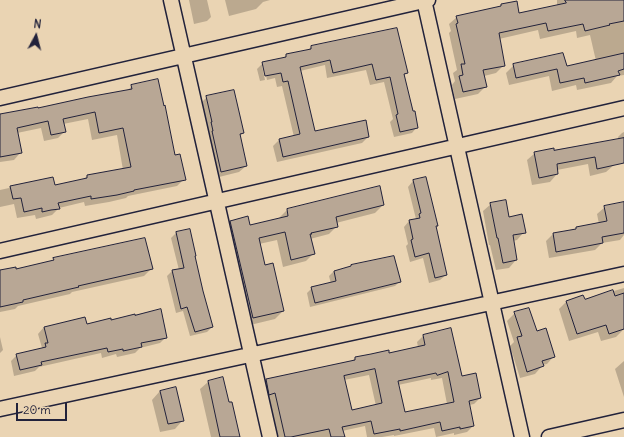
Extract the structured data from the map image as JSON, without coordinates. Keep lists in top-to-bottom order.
{
  "scale_bar": "20 m",
  "north": "top"
}
